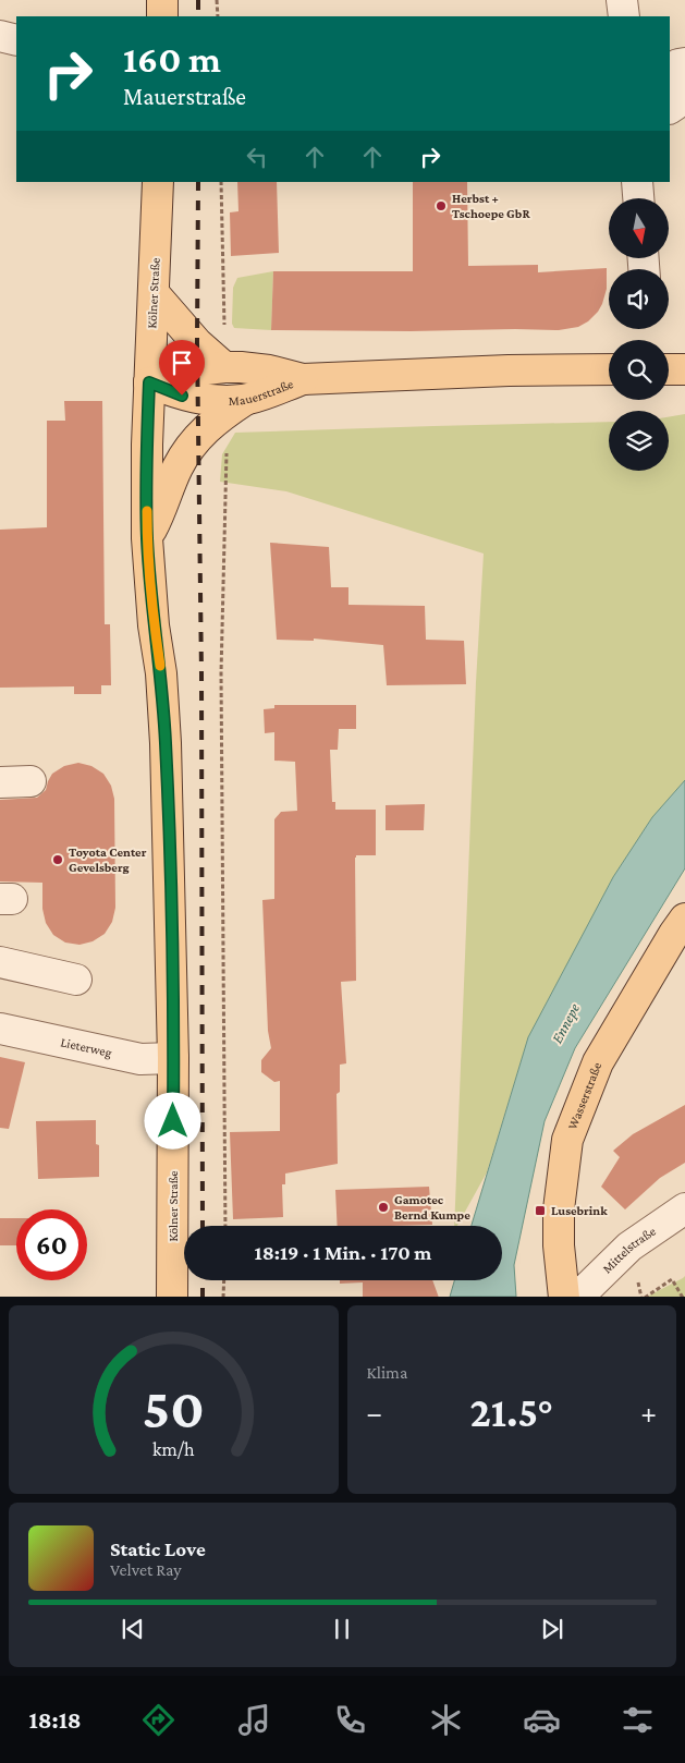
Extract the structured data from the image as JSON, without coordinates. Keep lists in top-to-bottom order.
{
  "streets": {
    "main road": ["Kölner Straße", "Mauerstraße", "Wasserstraße"],
    "street": ["Lieterweg", "Mittelstraße"]
  },
  "crossings": [
    ["Kölner Straße", "Mauerstraße"],
    ["Kölner Straße", "Lieterweg"]
  ],
  "water": ["Ennepe"],
  "places": {
    "other": ["Herbst + Tschoepe GbR", "Toyota Center Gevelsberg", "Gamotec Bernd Kumpe"],
    "transit": ["Lusebrink"]
  },
  "north": "bottom",
  "page": {
    "turn": ["160 m", "Mauerstraße"],
    "limit": "60",
    "trip": "18:19 · 1 Min. · 170 m",
    "tile": "Klima",
    "heat": ["−", "21.5°", "+"],
    "song": ["Static Love", "Velvet Ray"],
    "tabs": "18:18",
    "gauge": ["50", "km/h"]
  }
}
